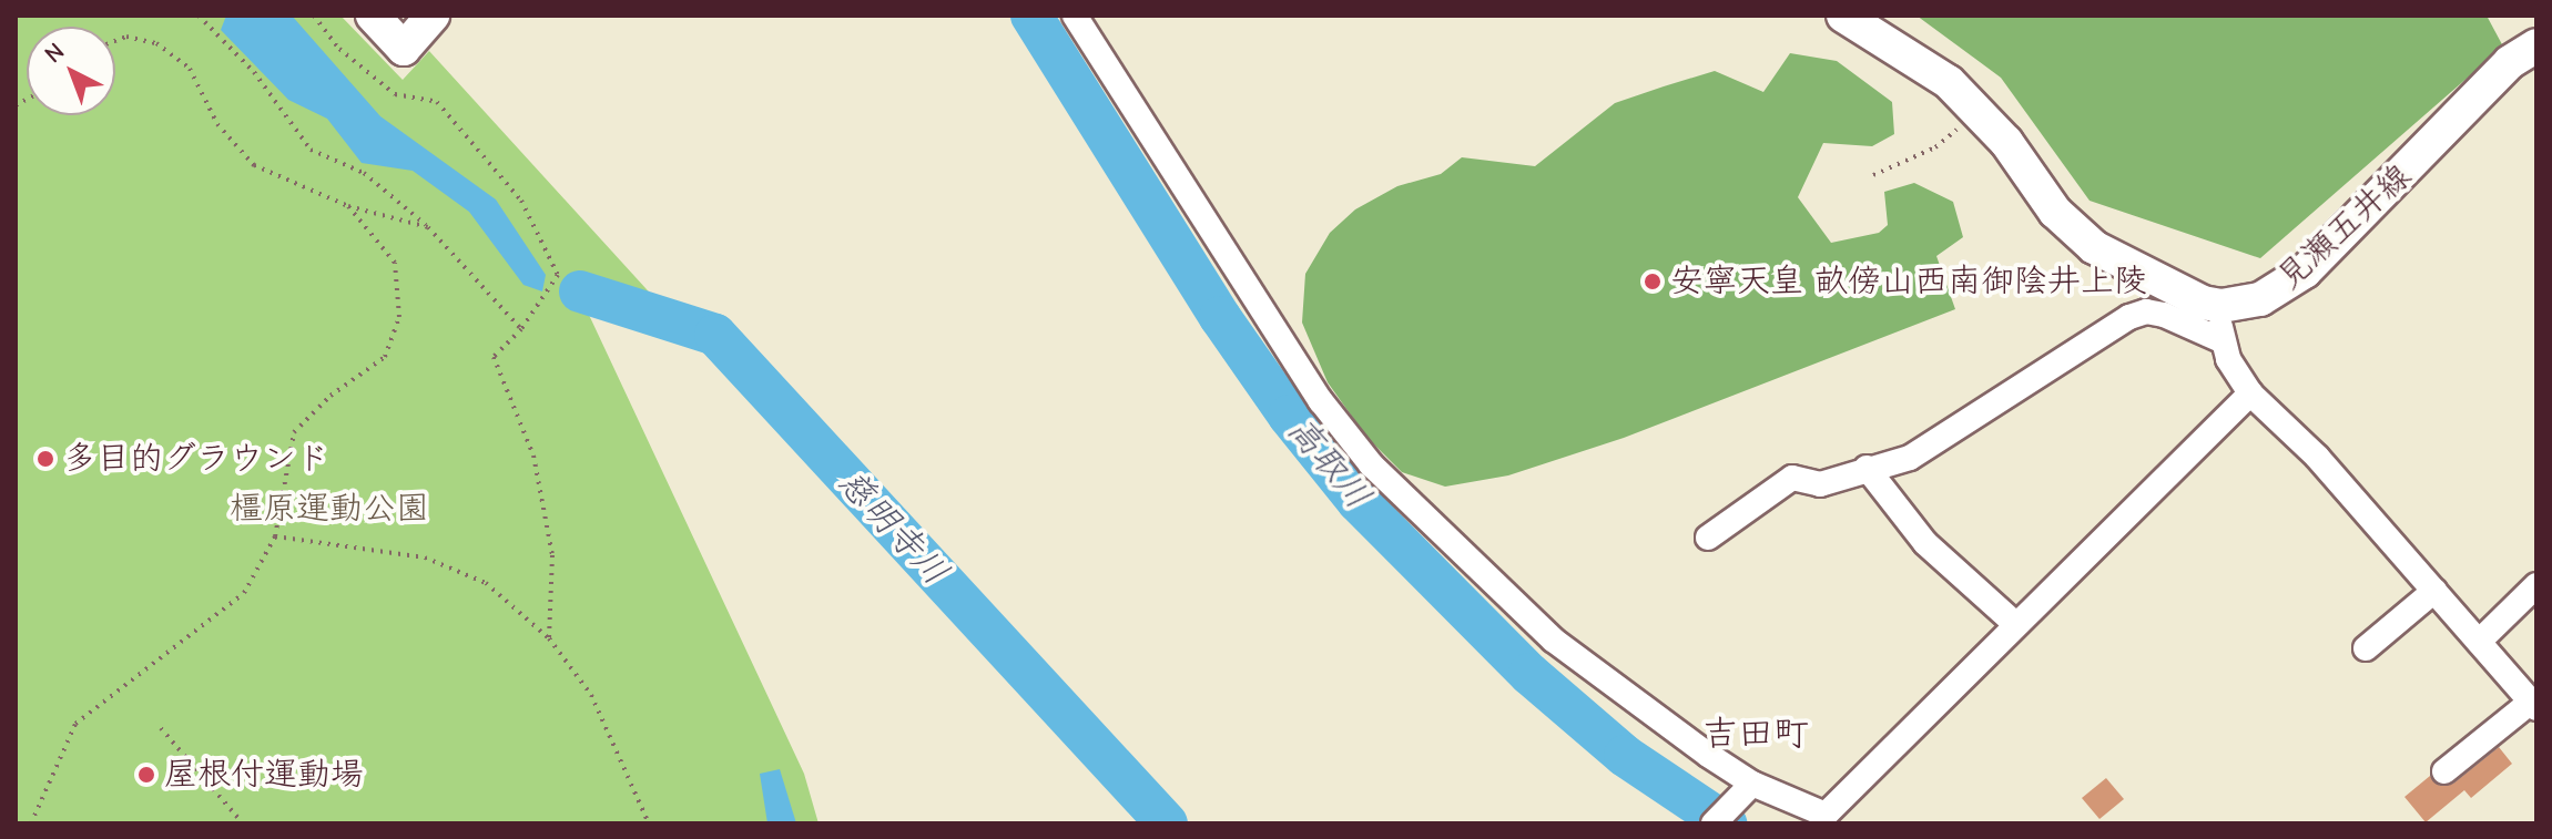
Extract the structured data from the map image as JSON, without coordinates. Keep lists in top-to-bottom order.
{
  "streets": {
    "main road": ["見瀬五井線"]
  },
  "districts": ["吉田町"],
  "water": ["高取川", "慈明寺川"],
  "parks": ["橿原運動公園"],
  "places": ["安寧天皇 畝傍山西南御陰井上陵", "多目的グラウンド", "屋根付運動場"],
  "north": "top left"
}
